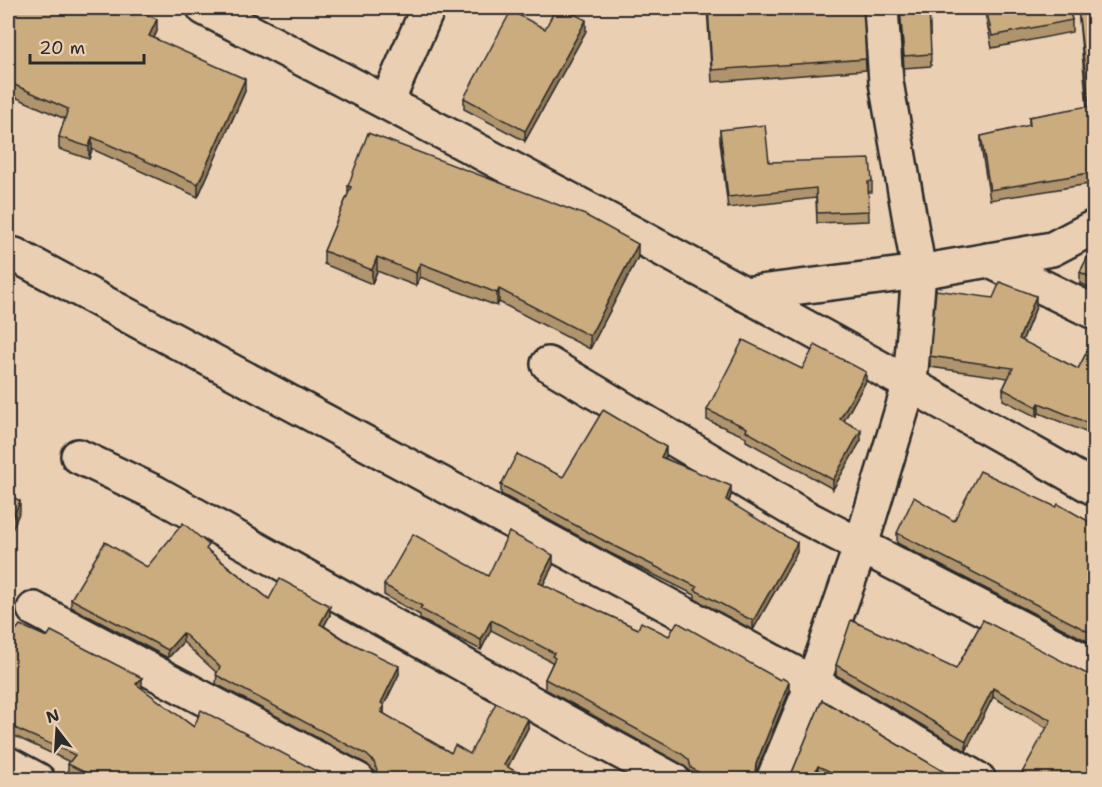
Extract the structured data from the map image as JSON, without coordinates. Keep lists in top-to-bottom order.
{
  "scale_bar": "20 m",
  "north": "top"
}
